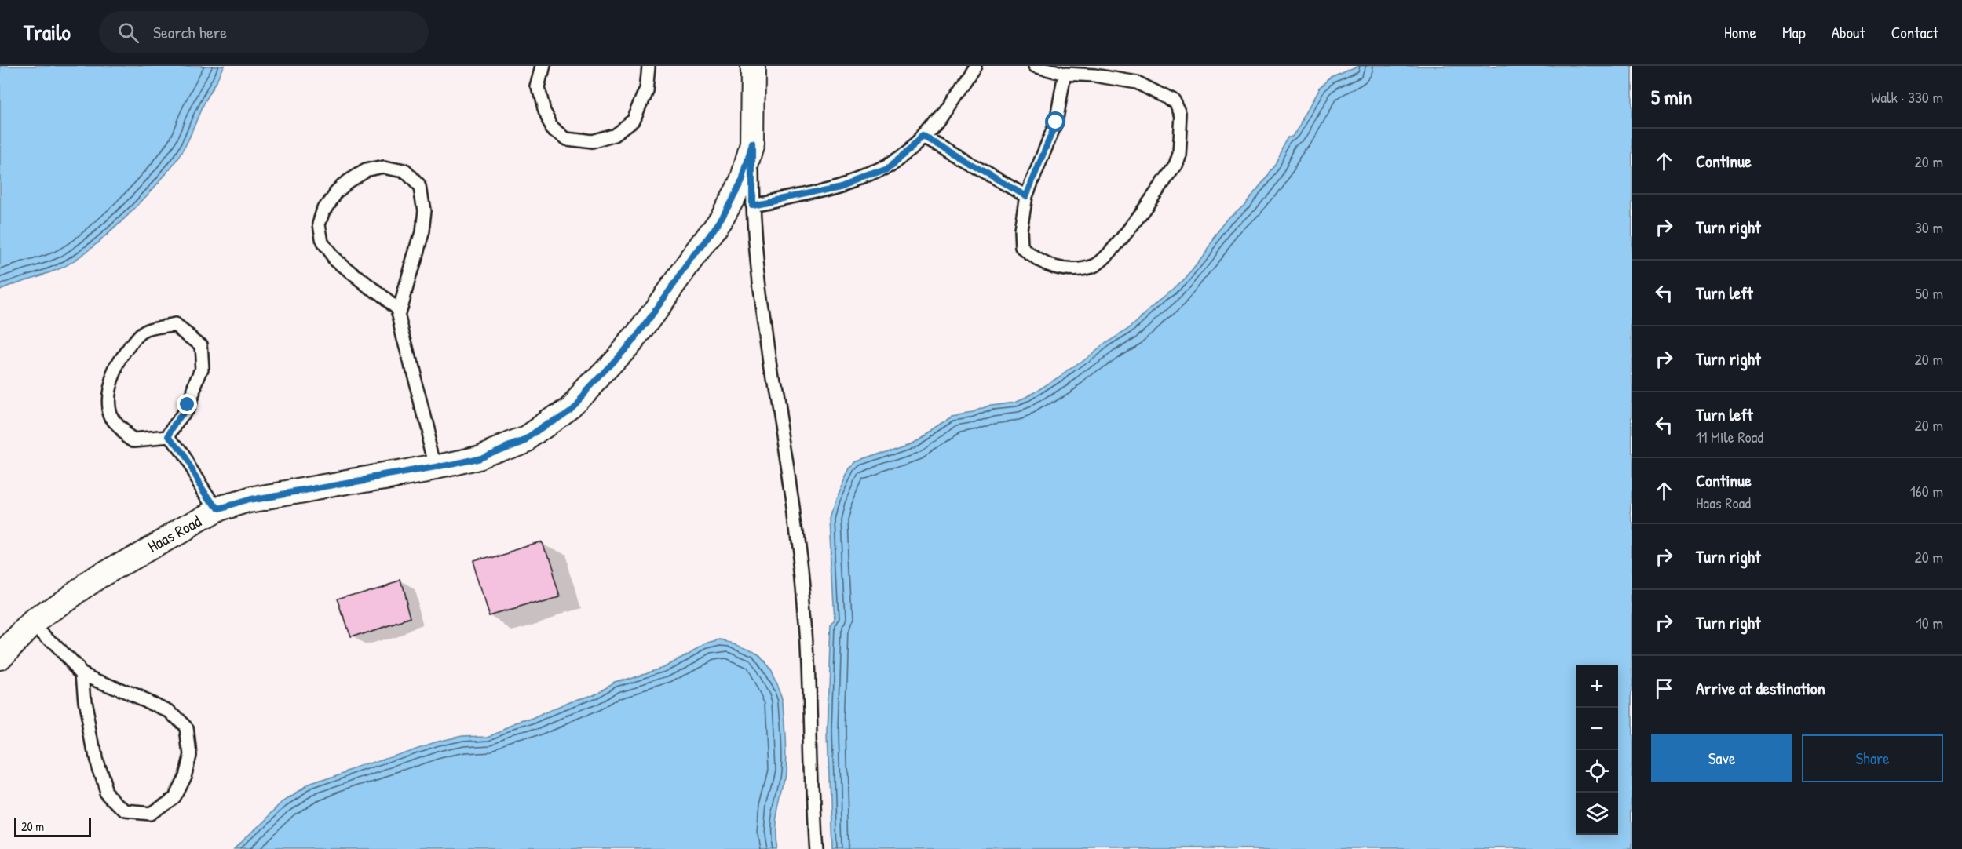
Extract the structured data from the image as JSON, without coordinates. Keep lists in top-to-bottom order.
{
  "streets": {
    "street": ["Haas Road"]
  },
  "scale_bar": "20 m",
  "page": {
    "header": "Trailo",
    "search": "Search here",
    "nav": [
      "Home",
      "Map",
      "About",
      "Contact"
    ],
    "heading": ["5 min", "Walk · 330 m"],
    "list": [
      ["Continue", "20 m"],
      ["Turn right", "30 m"],
      ["Turn left", "50 m"],
      ["Turn right", "20 m"],
      ["Turn left", "11 Mile Road", "20 m"],
      ["Continue", "Haas Road", "160 m"],
      ["Turn right", "20 m"],
      ["Turn right", "10 m"],
      "Arrive at destination"
    ],
    "map_buttons": ["+", "−"],
    "buttons": ["Save", "Share"],
    "scale": "20 m"
  }
}
